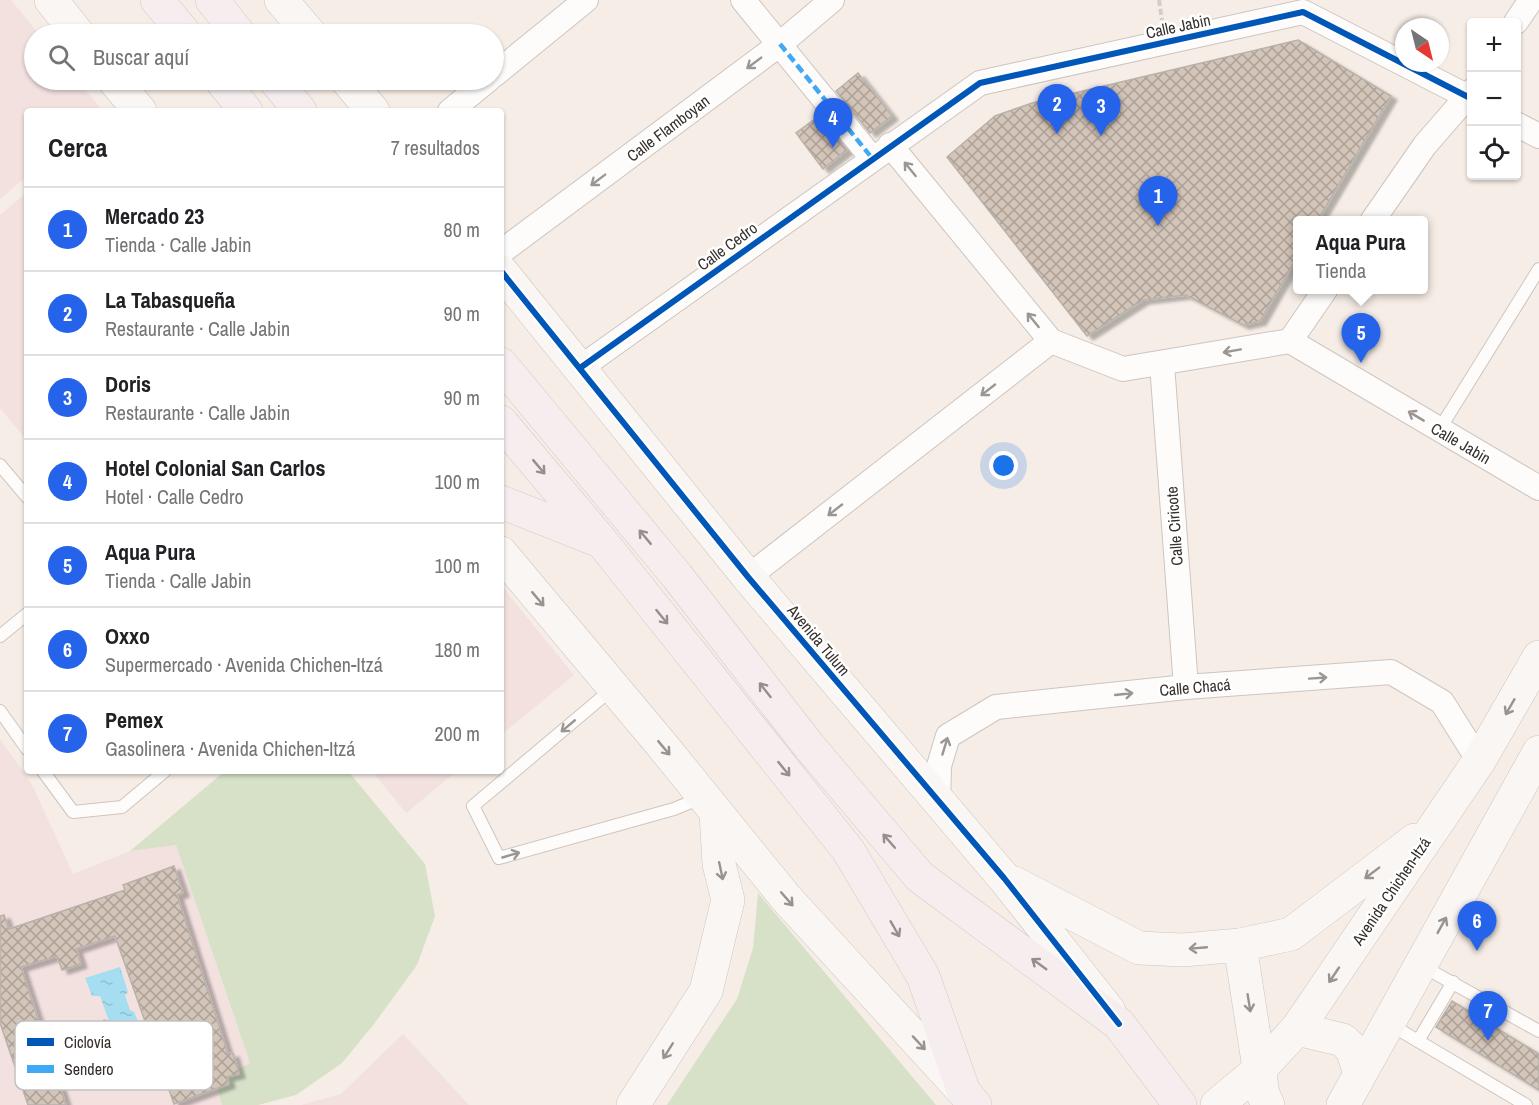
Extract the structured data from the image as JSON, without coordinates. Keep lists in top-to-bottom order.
{
  "streets": {
    "main road": ["Avenida Tulum"],
    "street": [
      "Calle Jabin",
      "Calle Flamboyan",
      "Calle Cedro",
      "Calle Ciricote",
      "Calle Chacá",
      "Avenida Chichen-Itzá"
    ]
  },
  "crossings": [
    ["Calle Jabin", "Calle Cedro"],
    ["Calle Cedro", "Avenida Tulum"],
    ["Calle Ciricote", "Calle Chacá"],
    ["Avenida Tulum", "Calle Chacá"],
    ["Calle Chacá", "Avenida Chichen-Itzá"]
  ],
  "one_way": ["Calle Chacá"],
  "legend": ["Ciclovía", "Sendero"],
  "north": "bottom right",
  "page": {
    "map_buttons": ["+", "−"],
    "search": "Buscar aquí",
    "pins": [
      "2",
      "3",
      "4",
      "1",
      "5",
      "6",
      "7"
    ],
    "heading": ["Cerca", "7 resultados"],
    "list": [
      {
        "mark": "1",
        "name": "Mercado 23",
        "note": "Tienda · Calle Jabin",
        "value": "80 m"
      },
      {
        "mark": "2",
        "name": "La Tabasqueña",
        "note": "Restaurante · Calle Jabin",
        "value": "90 m"
      },
      {
        "mark": "3",
        "name": "Doris",
        "note": "Restaurante · Calle Jabin",
        "value": "90 m"
      },
      {
        "mark": "4",
        "name": "Hotel Colonial San Carlos",
        "note": "Hotel · Calle Cedro",
        "value": "100 m"
      },
      {
        "mark": "5",
        "name": "Aqua Pura",
        "note": "Tienda · Calle Jabin",
        "value": "100 m"
      },
      {
        "mark": "6",
        "name": "Oxxo",
        "note": "Supermercado · Avenida Chichen-Itzá",
        "value": "180 m"
      },
      {
        "mark": "7",
        "name": "Pemex",
        "note": "Gasolinera · Avenida Chichen-Itzá",
        "value": "200 m"
      }
    ],
    "popup": ["Aqua Pura", "Tienda"]
  }
}
